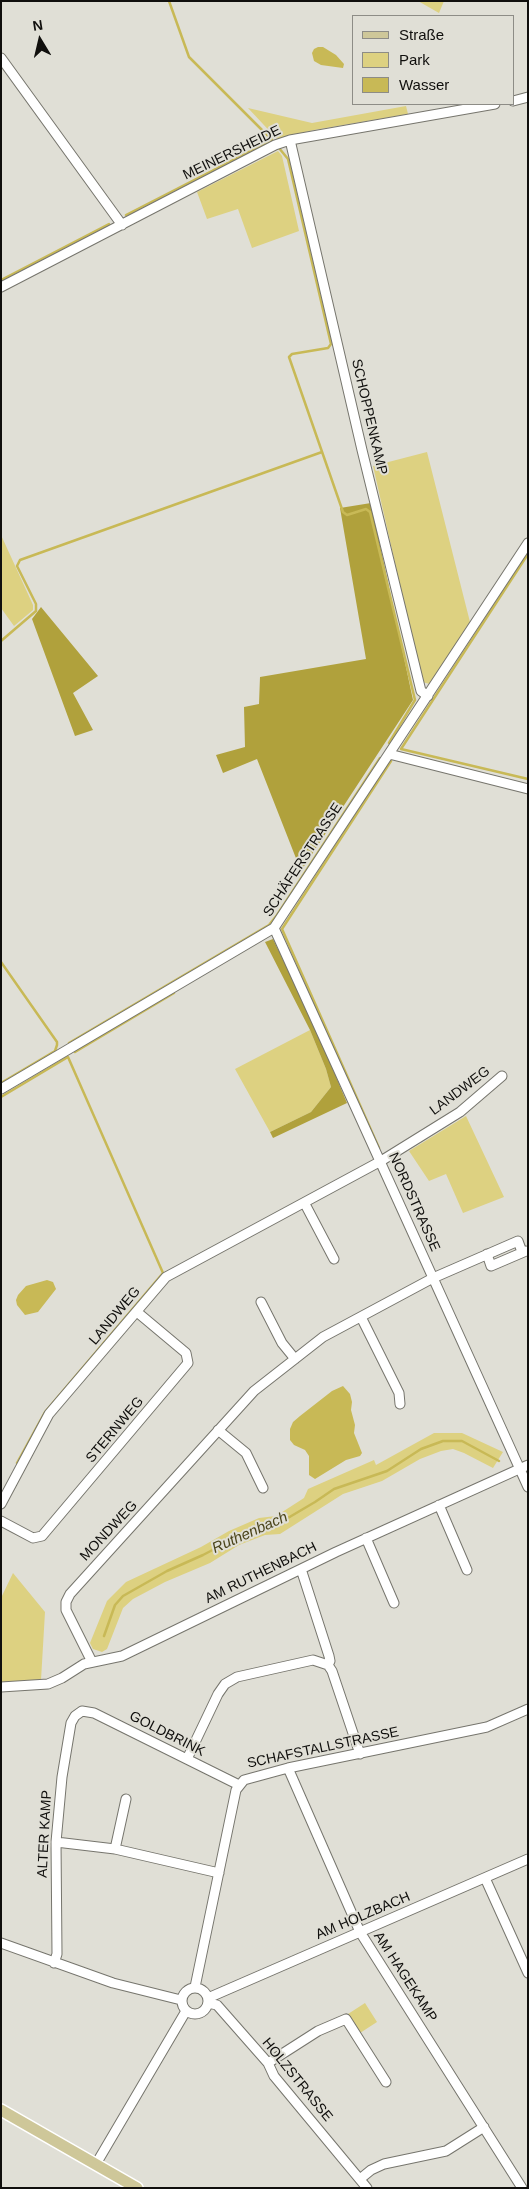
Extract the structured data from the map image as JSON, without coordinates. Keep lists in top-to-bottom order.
{
  "streets": {
    "street": [
      "MEINERSHEIDE",
      "SCHOPPENKAMP",
      "SCHÄFERSTRASSE",
      "LANDWEG",
      "NORDSTRASSE",
      "STERNWEG",
      "MONDWEG",
      "AM RUTHENBACH",
      "GOLDBRINK",
      "SCHAFSTALLSTRASSE",
      "ALTER KAMP",
      "AM HOLZBACH",
      "AM HAGEKAMP",
      "HOLZSTRASSE"
    ]
  },
  "crossings": [
    ["MEINERSHEIDE", "SCHOPPENKAMP"],
    ["SCHOPPENKAMP", "SCHÄFERSTRASSE"],
    ["SCHÄFERSTRASSE", "NORDSTRASSE"],
    ["LANDWEG", "NORDSTRASSE"],
    ["LANDWEG", "STERNWEG"],
    ["NORDSTRASSE", "MONDWEG"],
    ["NORDSTRASSE", "AM RUTHENBACH"],
    ["MONDWEG", "AM RUTHENBACH"],
    ["GOLDBRINK", "SCHAFSTALLSTRASSE"],
    ["GOLDBRINK", "ALTER KAMP"],
    ["SCHAFSTALLSTRASSE", "AM HOLZBACH"],
    ["SCHAFSTALLSTRASSE", "AM HAGEKAMP"],
    ["SCHAFSTALLSTRASSE", "HOLZSTRASSE"],
    ["AM HOLZBACH", "AM HAGEKAMP"],
    ["AM HOLZBACH", "HOLZSTRASSE"]
  ],
  "water": ["Ruthenbach"],
  "legend": ["Straße", "Park", "Wasser"],
  "north": "top"
}
